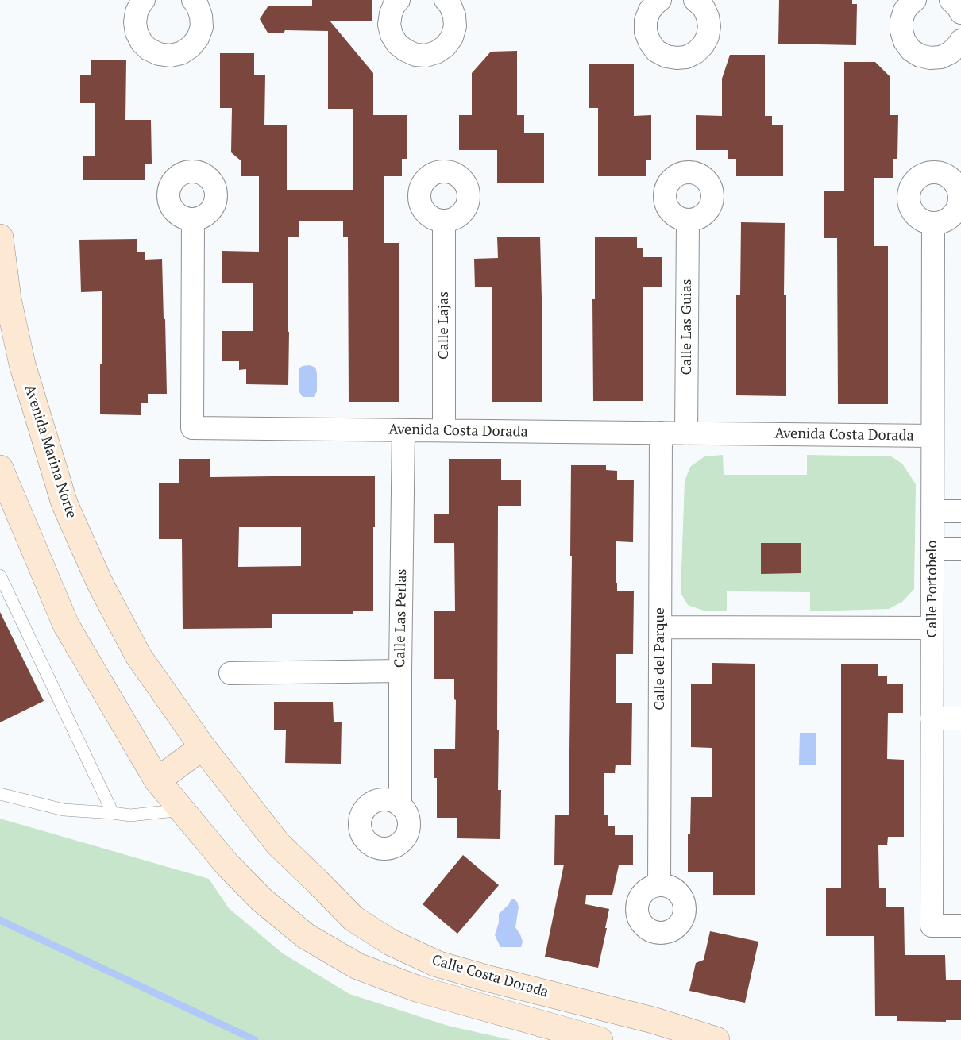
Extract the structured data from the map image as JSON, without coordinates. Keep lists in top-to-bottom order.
{
  "streets": {
    "main road": ["Avenida Marina Norte", "Calle Costa Dorada"],
    "street": [
      "Calle Lajas",
      "Calle Las Guias",
      "Avenida Costa Dorada",
      "Calle Portobelo",
      "Calle Las Perlas",
      "Calle del Parque"
    ]
  },
  "crossings": [
    ["Calle Lajas", "Avenida Costa Dorada"],
    ["Calle Las Guias", "Avenida Costa Dorada"],
    ["Avenida Costa Dorada", "Calle Portobelo"],
    ["Avenida Costa Dorada", "Calle Las Perlas"],
    ["Avenida Costa Dorada", "Calle del Parque"],
    ["Avenida Marina Norte", "Calle Costa Dorada"]
  ]
}
